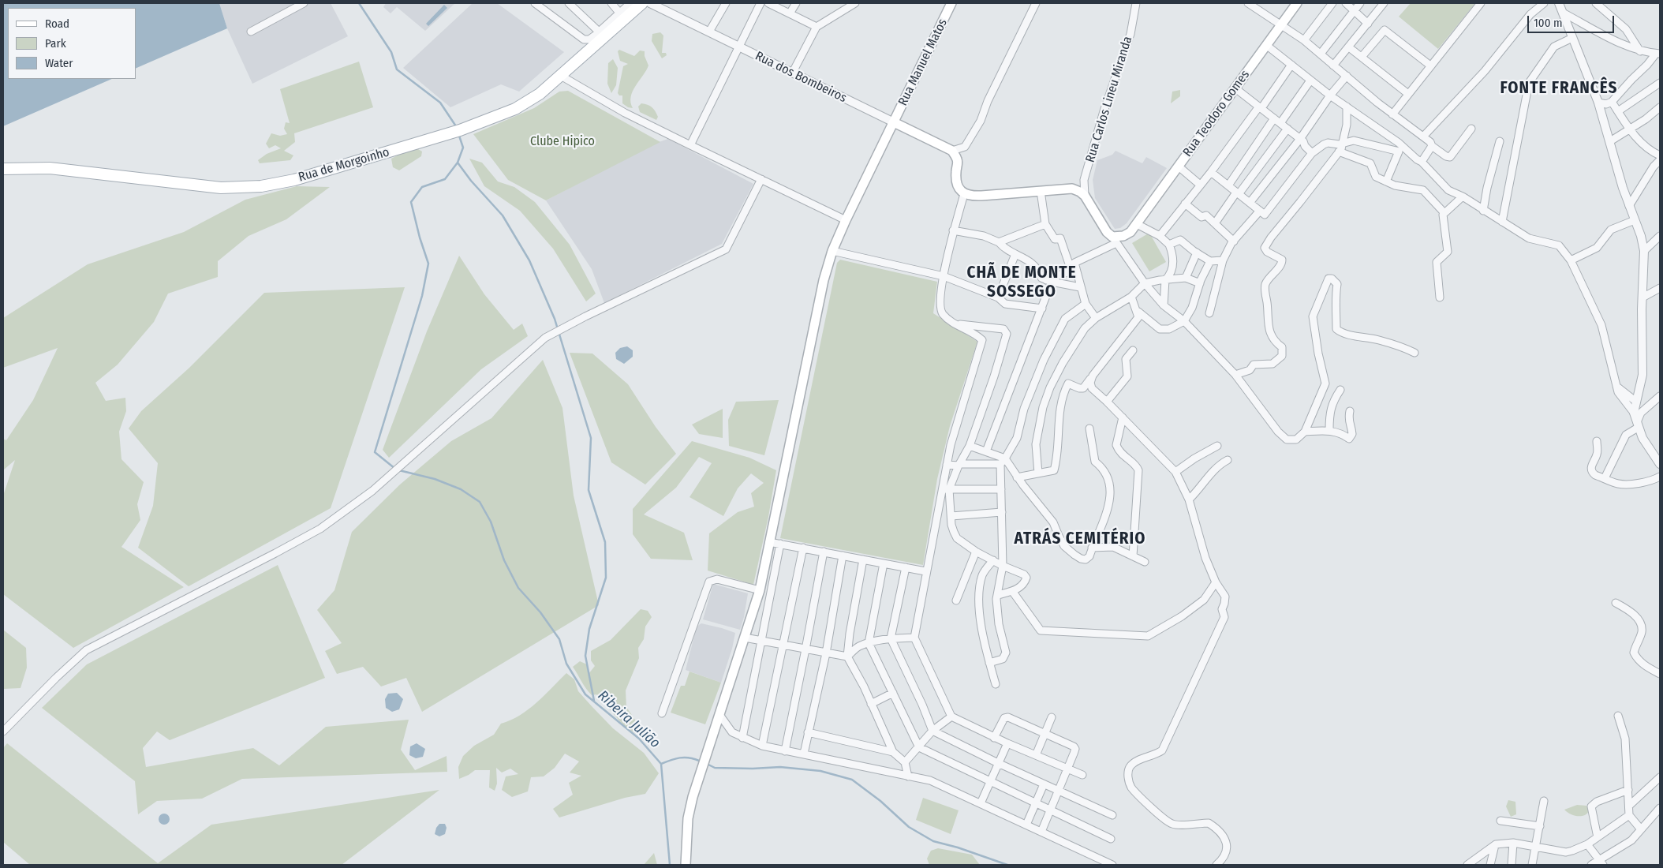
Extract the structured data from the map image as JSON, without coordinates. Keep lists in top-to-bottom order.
{
  "streets": {
    "main road": [
      "Rua Manuel Matos",
      "Rua dos Bombeiros",
      "Rua Teodoro Gomes",
      "Rua de Morgoinho"
    ],
    "street": ["Rua Carlos Lineu Miranda"]
  },
  "crossings": [
    ["Rua Manuel Matos", "Rua dos Bombeiros"]
  ],
  "districts": ["FONTE FRANCÊS", "CHÃ DE MONTE SOSSEGO", "ATRÁS CEMITÉRIO"],
  "water": ["Ribeira Julião"],
  "parks": ["Clube Hipico"],
  "legend": ["Road", "Park", "Water"],
  "scale_bar": "100 m"
}
